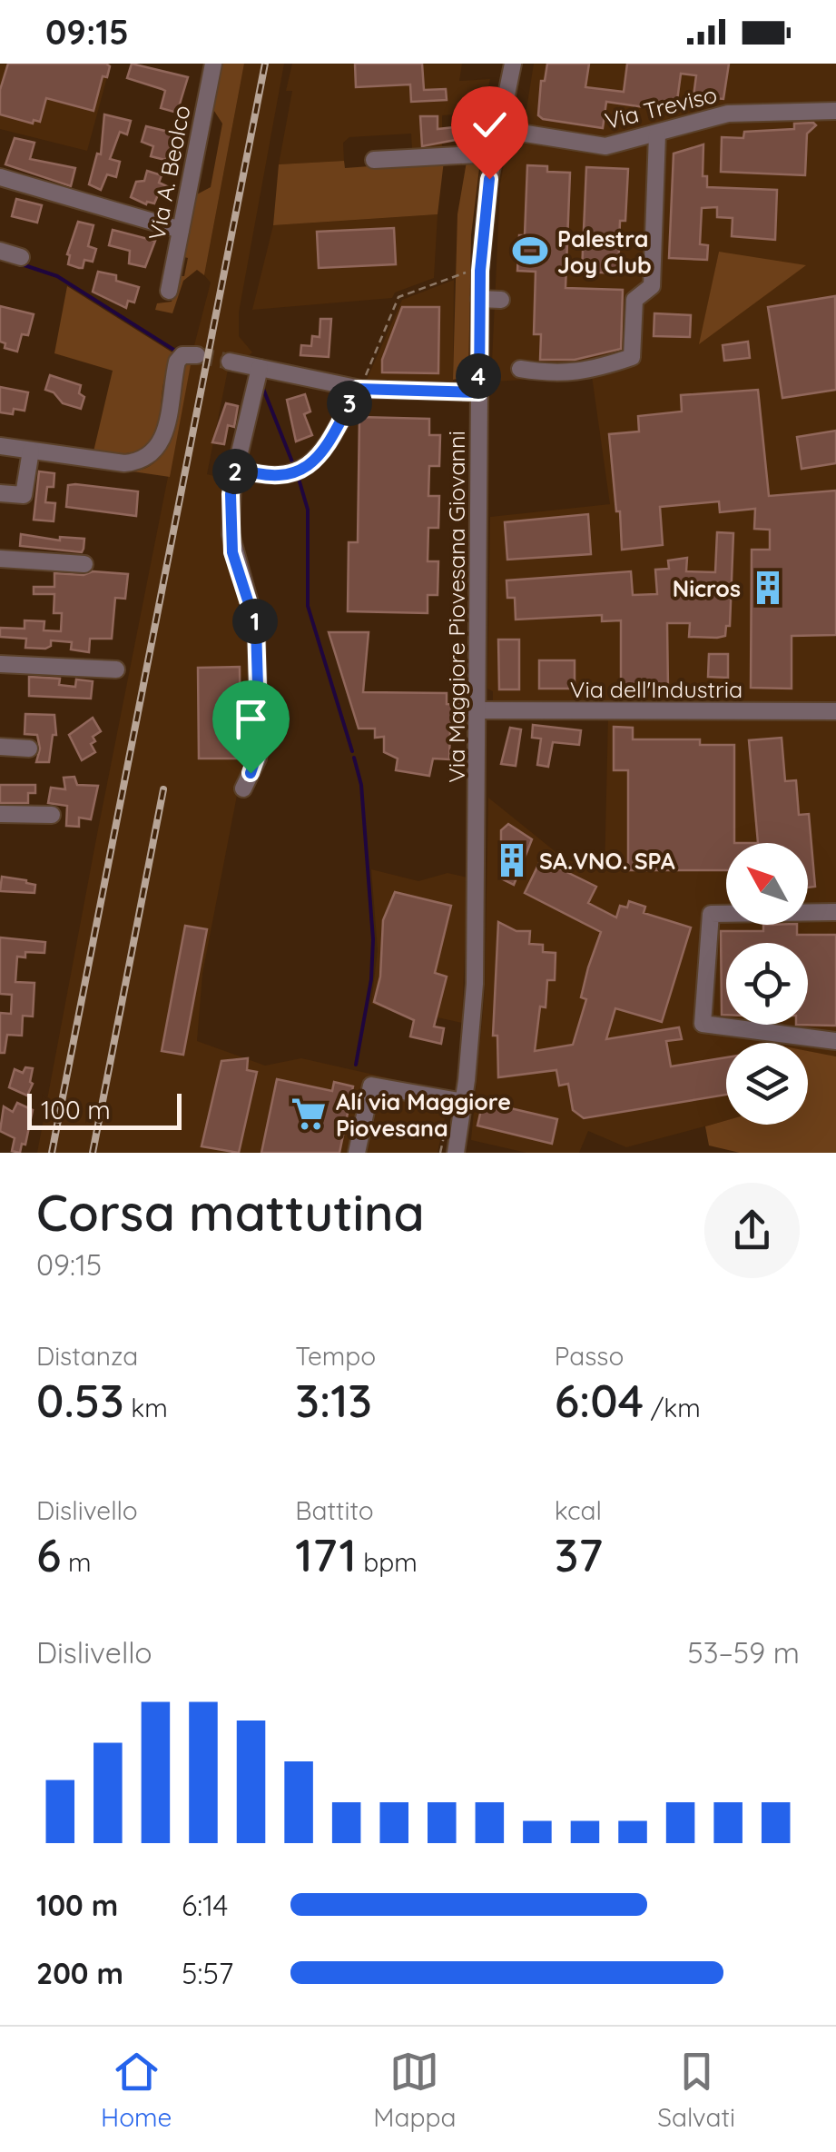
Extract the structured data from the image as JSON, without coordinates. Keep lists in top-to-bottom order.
{
  "streets": {
    "street": [
      "Via Treviso",
      "Via A. Beolco",
      "Via Maggiore Piovesana Giovanni",
      "Via dell'Industria"
    ]
  },
  "crossings": [
    ["Via Treviso", "Via Maggiore Piovesana Giovanni"],
    ["Via Maggiore Piovesana Giovanni", "Via dell'Industria"]
  ],
  "places": {
    "sports": ["Palestra Joy Club"],
    "building": ["Nicros", "SA.VNO. SPA"],
    "supermarket": ["Alí via Maggiore Piovesana"]
  },
  "scale_bar": "100 m",
  "north": "top left",
  "page": {
    "status": "09:15",
    "pins": [
      "4",
      "3",
      "2",
      "1"
    ],
    "scale": "100 m",
    "heading": ["Corsa mattutina", "09:15"],
    "stats": [
      ["Distanza", "0.53 km"],
      ["Tempo", "3:13"],
      ["Passo", "6:04 /km"],
      ["Dislivello", "6 m"],
      ["Battito", "171 bpm"],
      ["kcal", "37"]
    ],
    "chart": ["Dislivello", "53–59 m"],
    "list": [
      {
        "name": "100 m",
        "note": "6:14"
      },
      {
        "name": "200 m",
        "note": "5:57"
      }
    ],
    "tabs": ["Home", "Mappa", "Salvati"]
  }
}
